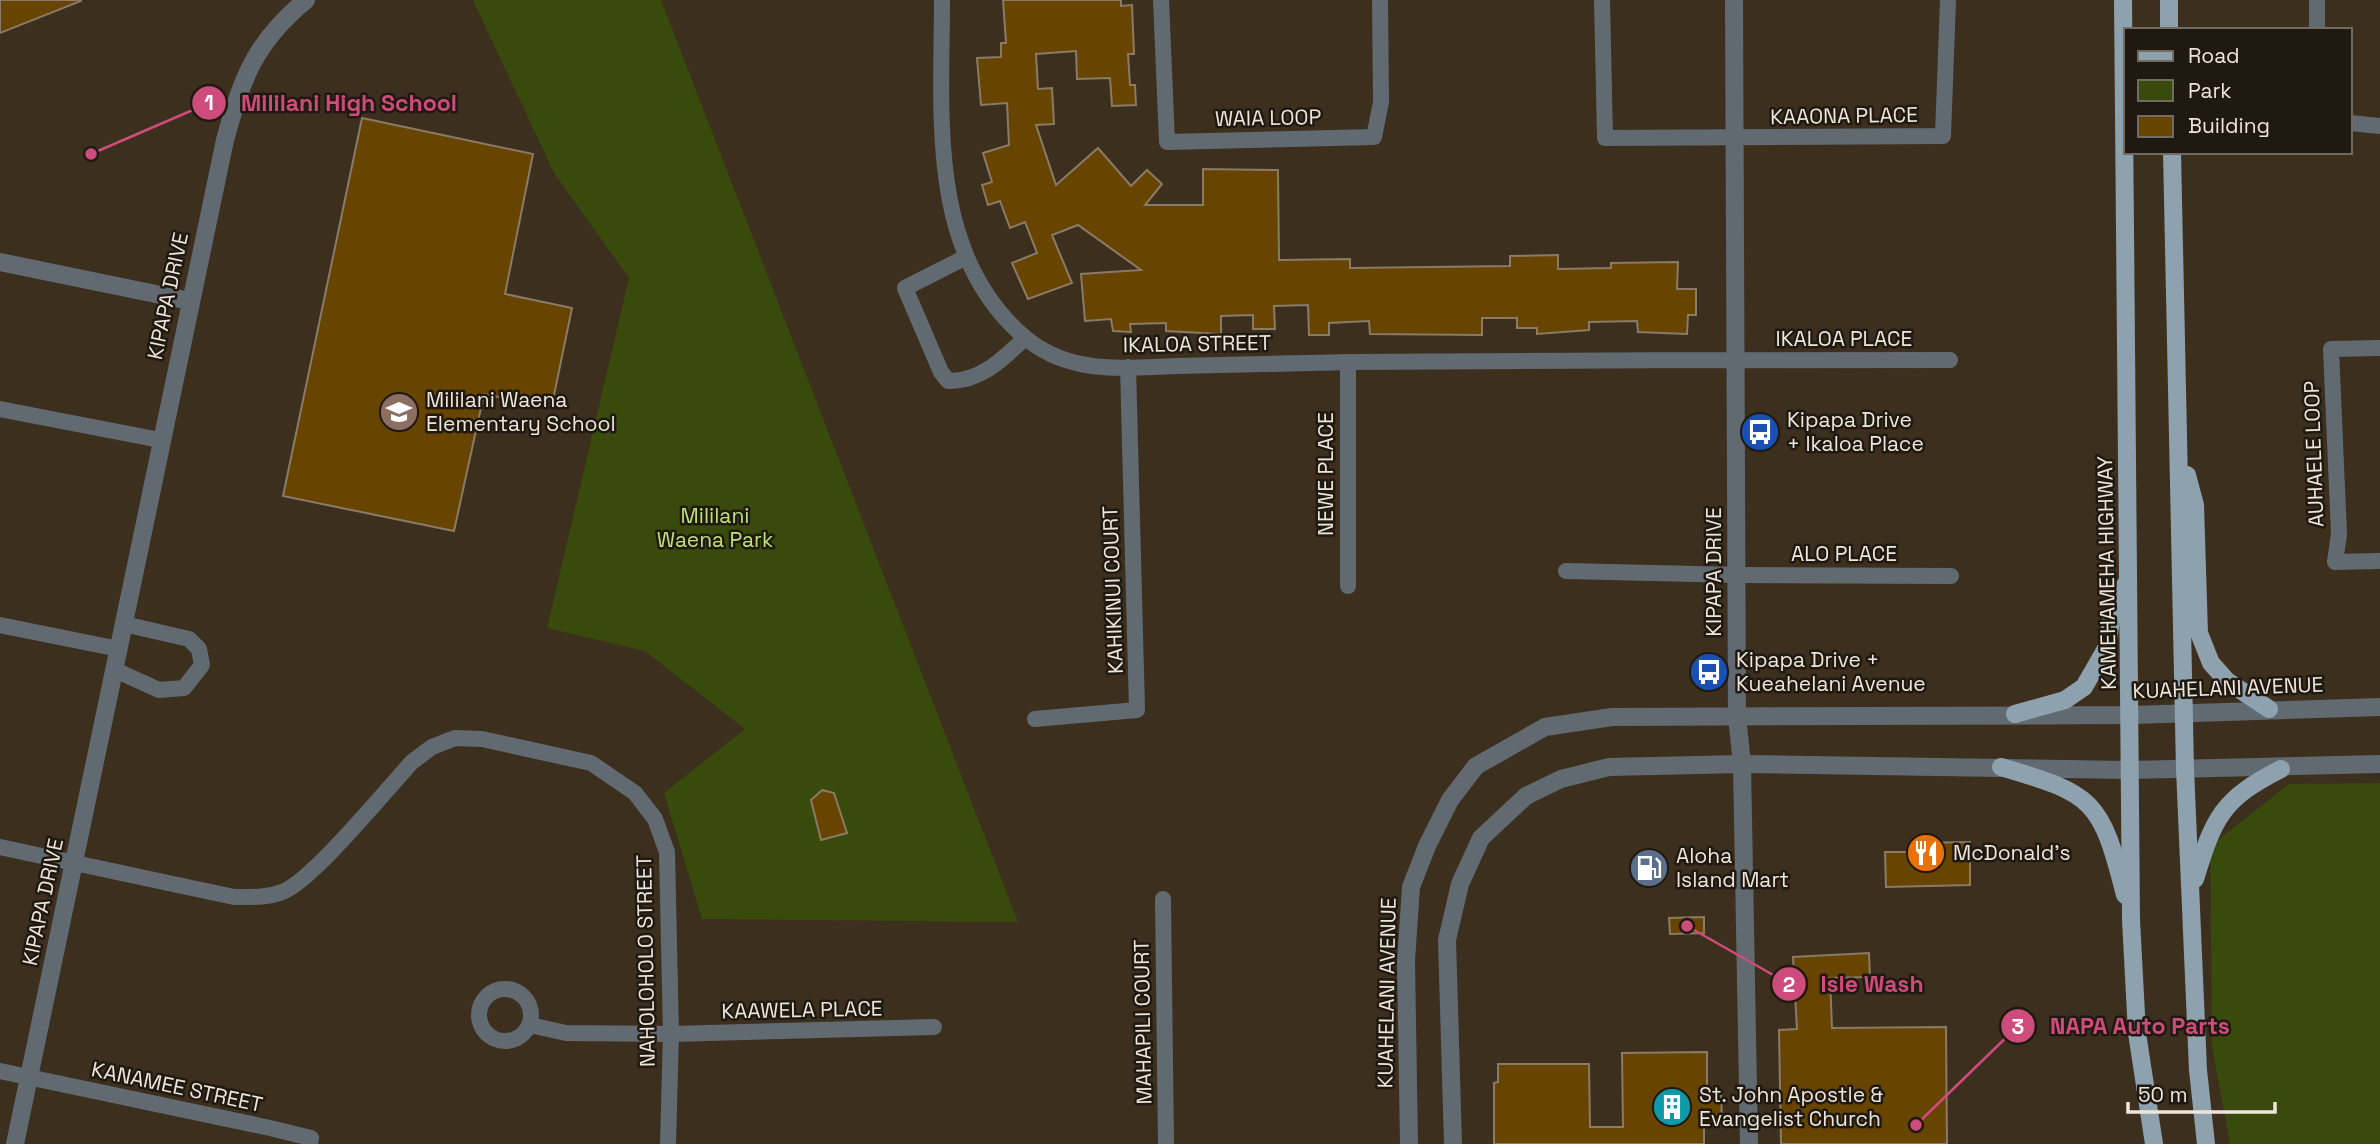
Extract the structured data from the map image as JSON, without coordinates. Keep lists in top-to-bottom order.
{
  "streets": {
    "main road": ["KAMEHAMEHA HIGHWAY"],
    "street": [
      "KAAONA PLACE",
      "WAIA LOOP",
      "KIPAPA DRIVE",
      "IKALOA PLACE",
      "IKALOA STREET",
      "AUHAELE LOOP",
      "NEWE PLACE",
      "ALO PLACE",
      "KAHIKINUI COURT",
      "KUAHELANI AVENUE",
      "NAHOLOHOLO STREET",
      "KAAWELA PLACE",
      "MAHAPILI COURT",
      "KANAMEE STREET"
    ]
  },
  "crossings": [
    ["KAAONA PLACE", "KIPAPA DRIVE"],
    ["KIPAPA DRIVE", "IKALOA PLACE"],
    ["KIPAPA DRIVE", "IKALOA STREET"],
    ["KIPAPA DRIVE", "ALO PLACE"],
    ["KIPAPA DRIVE", "KUAHELANI AVENUE"],
    ["KIPAPA DRIVE", "NAHOLOHOLO STREET"],
    ["KIPAPA DRIVE", "KANAMEE STREET"],
    ["IKALOA PLACE", "IKALOA STREET"],
    ["IKALOA STREET", "NEWE PLACE"],
    ["IKALOA STREET", "KAHIKINUI COURT"],
    ["KAMEHAMEHA HIGHWAY", "KUAHELANI AVENUE"],
    ["NAHOLOHOLO STREET", "KAAWELA PLACE"]
  ],
  "parks": ["Mililani Waena Park"],
  "places": {
    "other": ["Mililani High School", "Isle Wash", "NAPA Auto Parts"],
    "school or university": ["Mililani Waena Elementary School"],
    "bus stop": ["Kipapa Drive + Ikaloa Place", "Kipapa Drive + Kueahelani Avenue"],
    "restaurant": ["McDonald's"],
    "fuel station": ["Aloha Island Mart"],
    "building": ["St. John Apostle & Evangelist Church"]
  },
  "legend": ["Road", "Park", "Building"],
  "scale_bar": "50 m"
}
